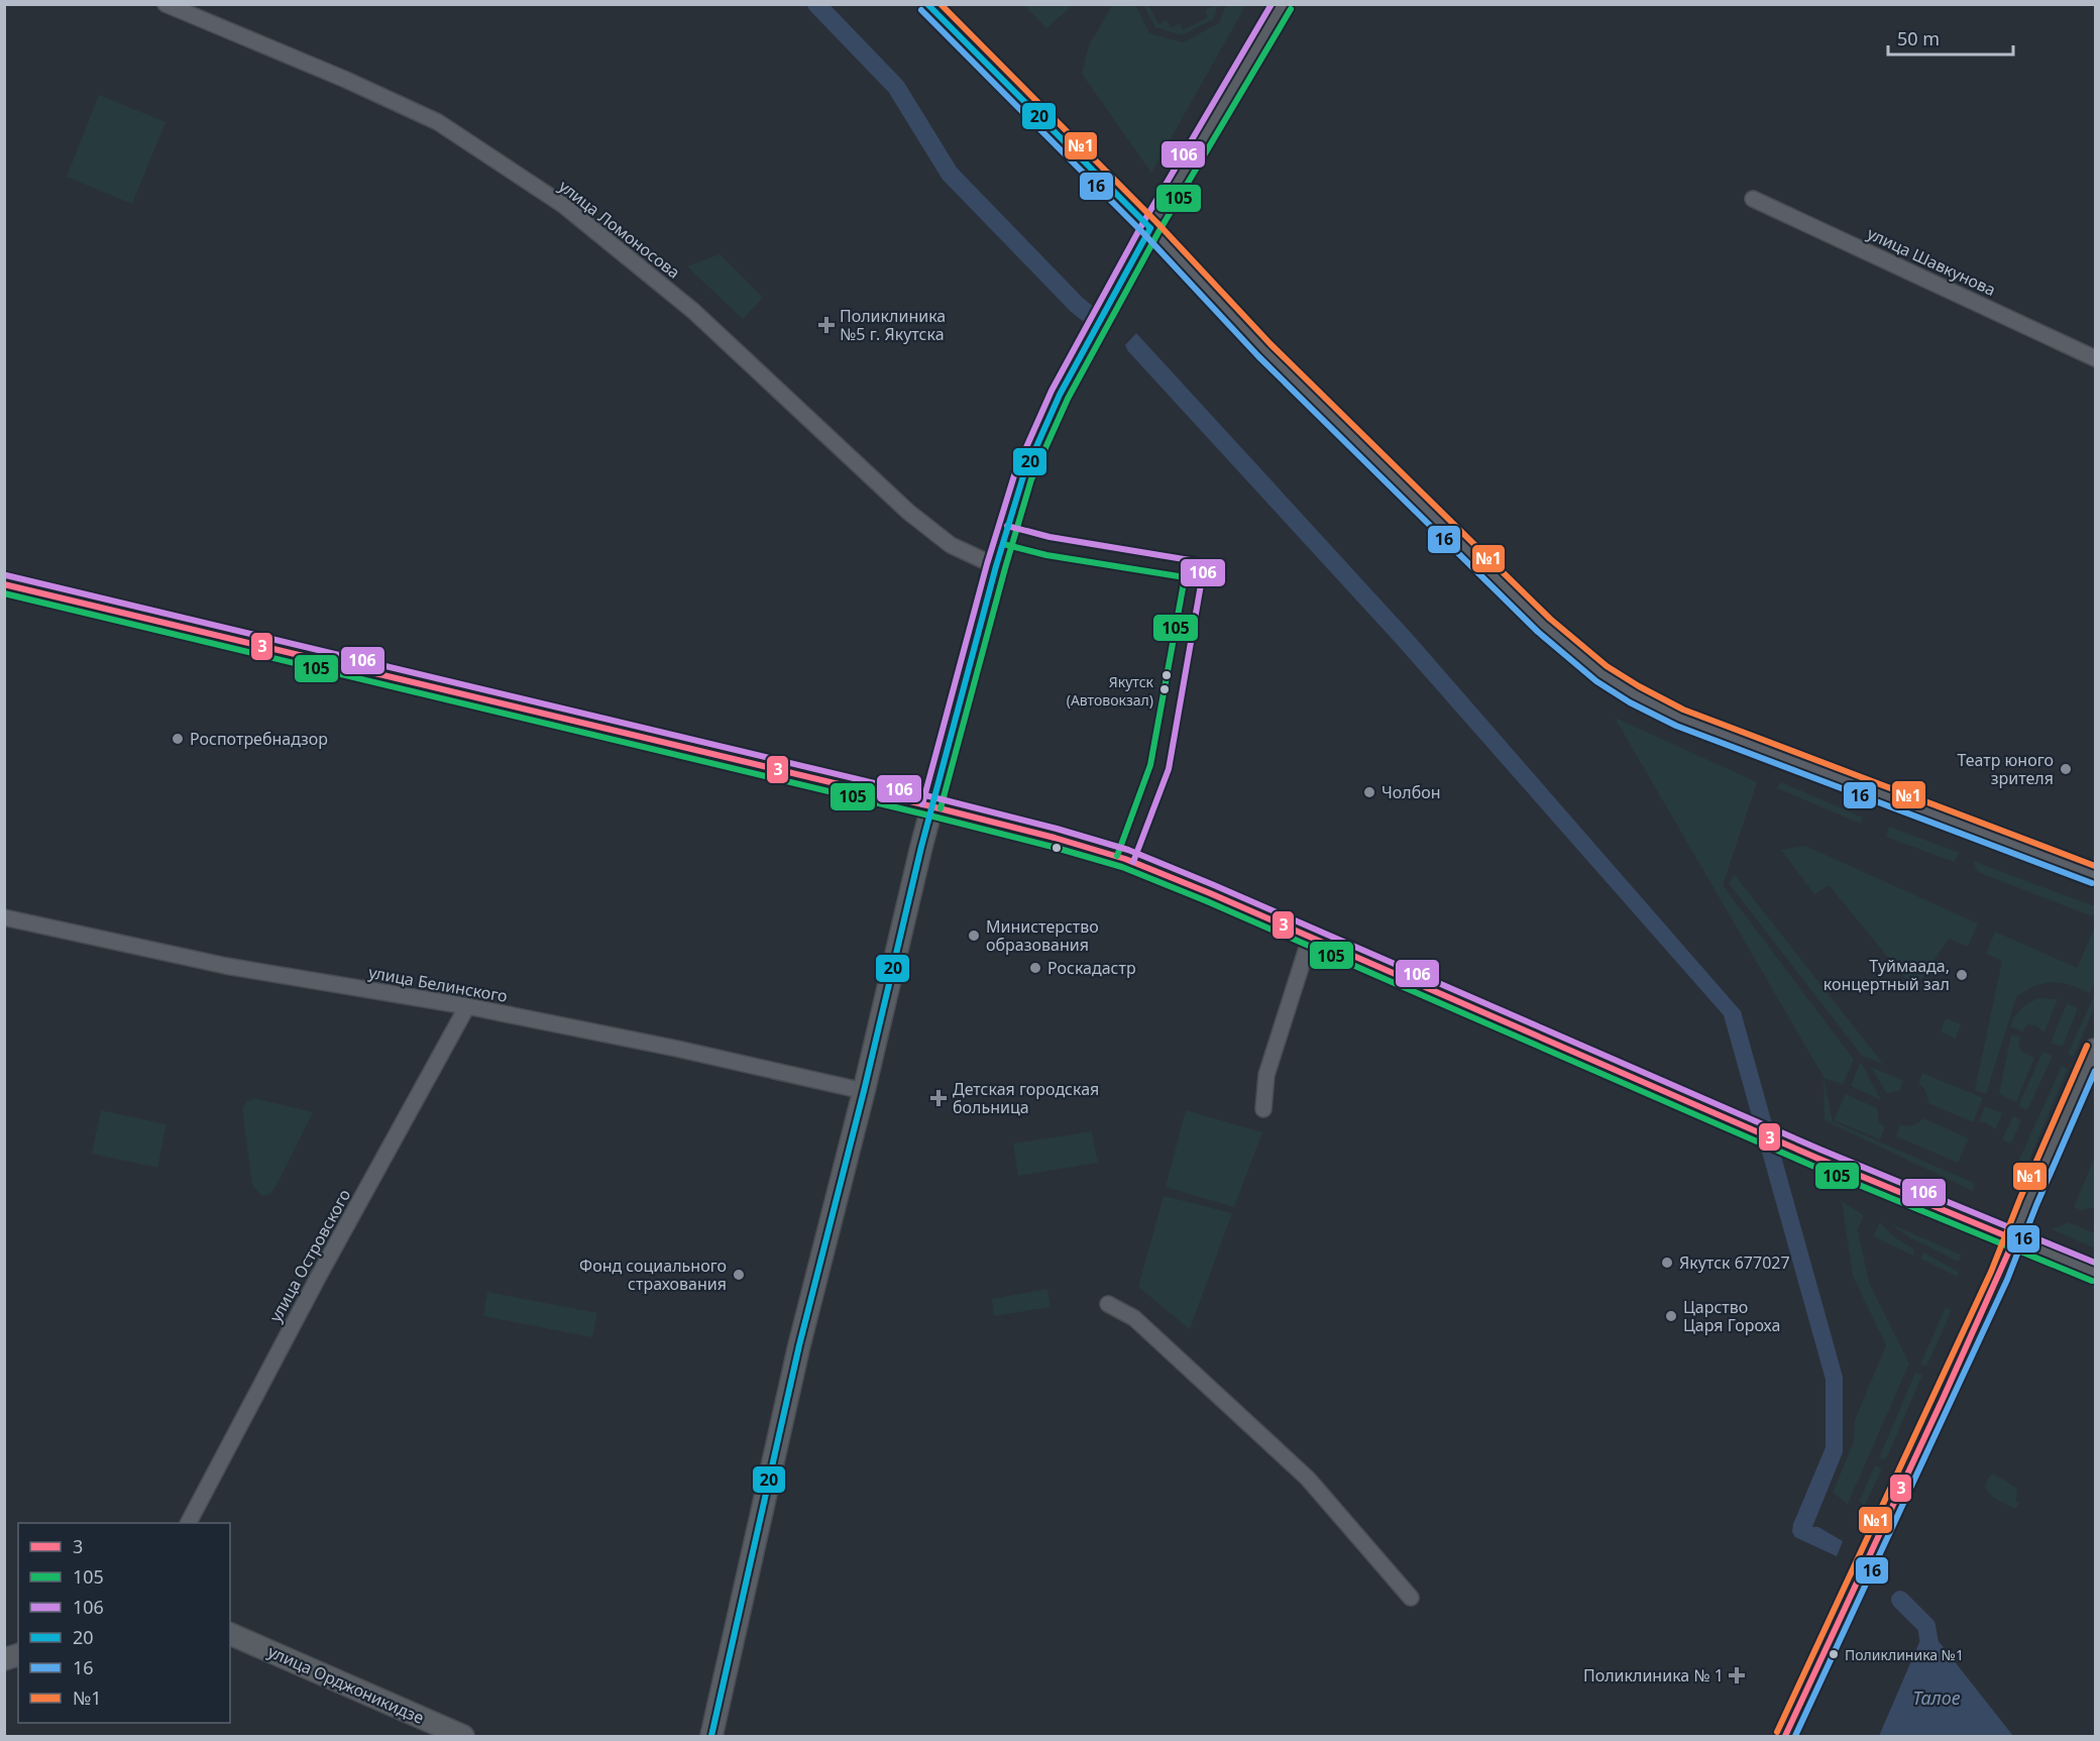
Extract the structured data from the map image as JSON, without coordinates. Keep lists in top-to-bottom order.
{
  "streets": {
    "main road": ["улица Орджоникидзе"],
    "street": [
      "улица Ломоносова",
      "улица Шавкунова",
      "улица Белинского",
      "улица Островского"
    ]
  },
  "crossings": [
    ["улица Белинского", "улица Островского"]
  ],
  "water": ["Талое"],
  "places": {
    "health": ["Поликлиника №5 г. Якутска", "Детская городская больница", "Поликлиника № 1"],
    "other": [
      "Якутск (Автовокзал)",
      "Роспотребнадзор",
      "Театр юного зрителя",
      "Чолбон",
      "Министерство образования",
      "Роскадастр",
      "Туймаада, концертный зал",
      "Якутск 677027",
      "Фонд социального страхования",
      "Царство Царя Гороха",
      "Поликлиника №1"
    ]
  },
  "lines": [
    "transit line 106",
    "transit line 20",
    "transit line №1",
    "transit line 105",
    "transit line 16",
    "transit line 3"
  ],
  "legend": [
    "3",
    "105",
    "106",
    "20",
    "16",
    "№1"
  ],
  "scale_bar": "50 m"
}
